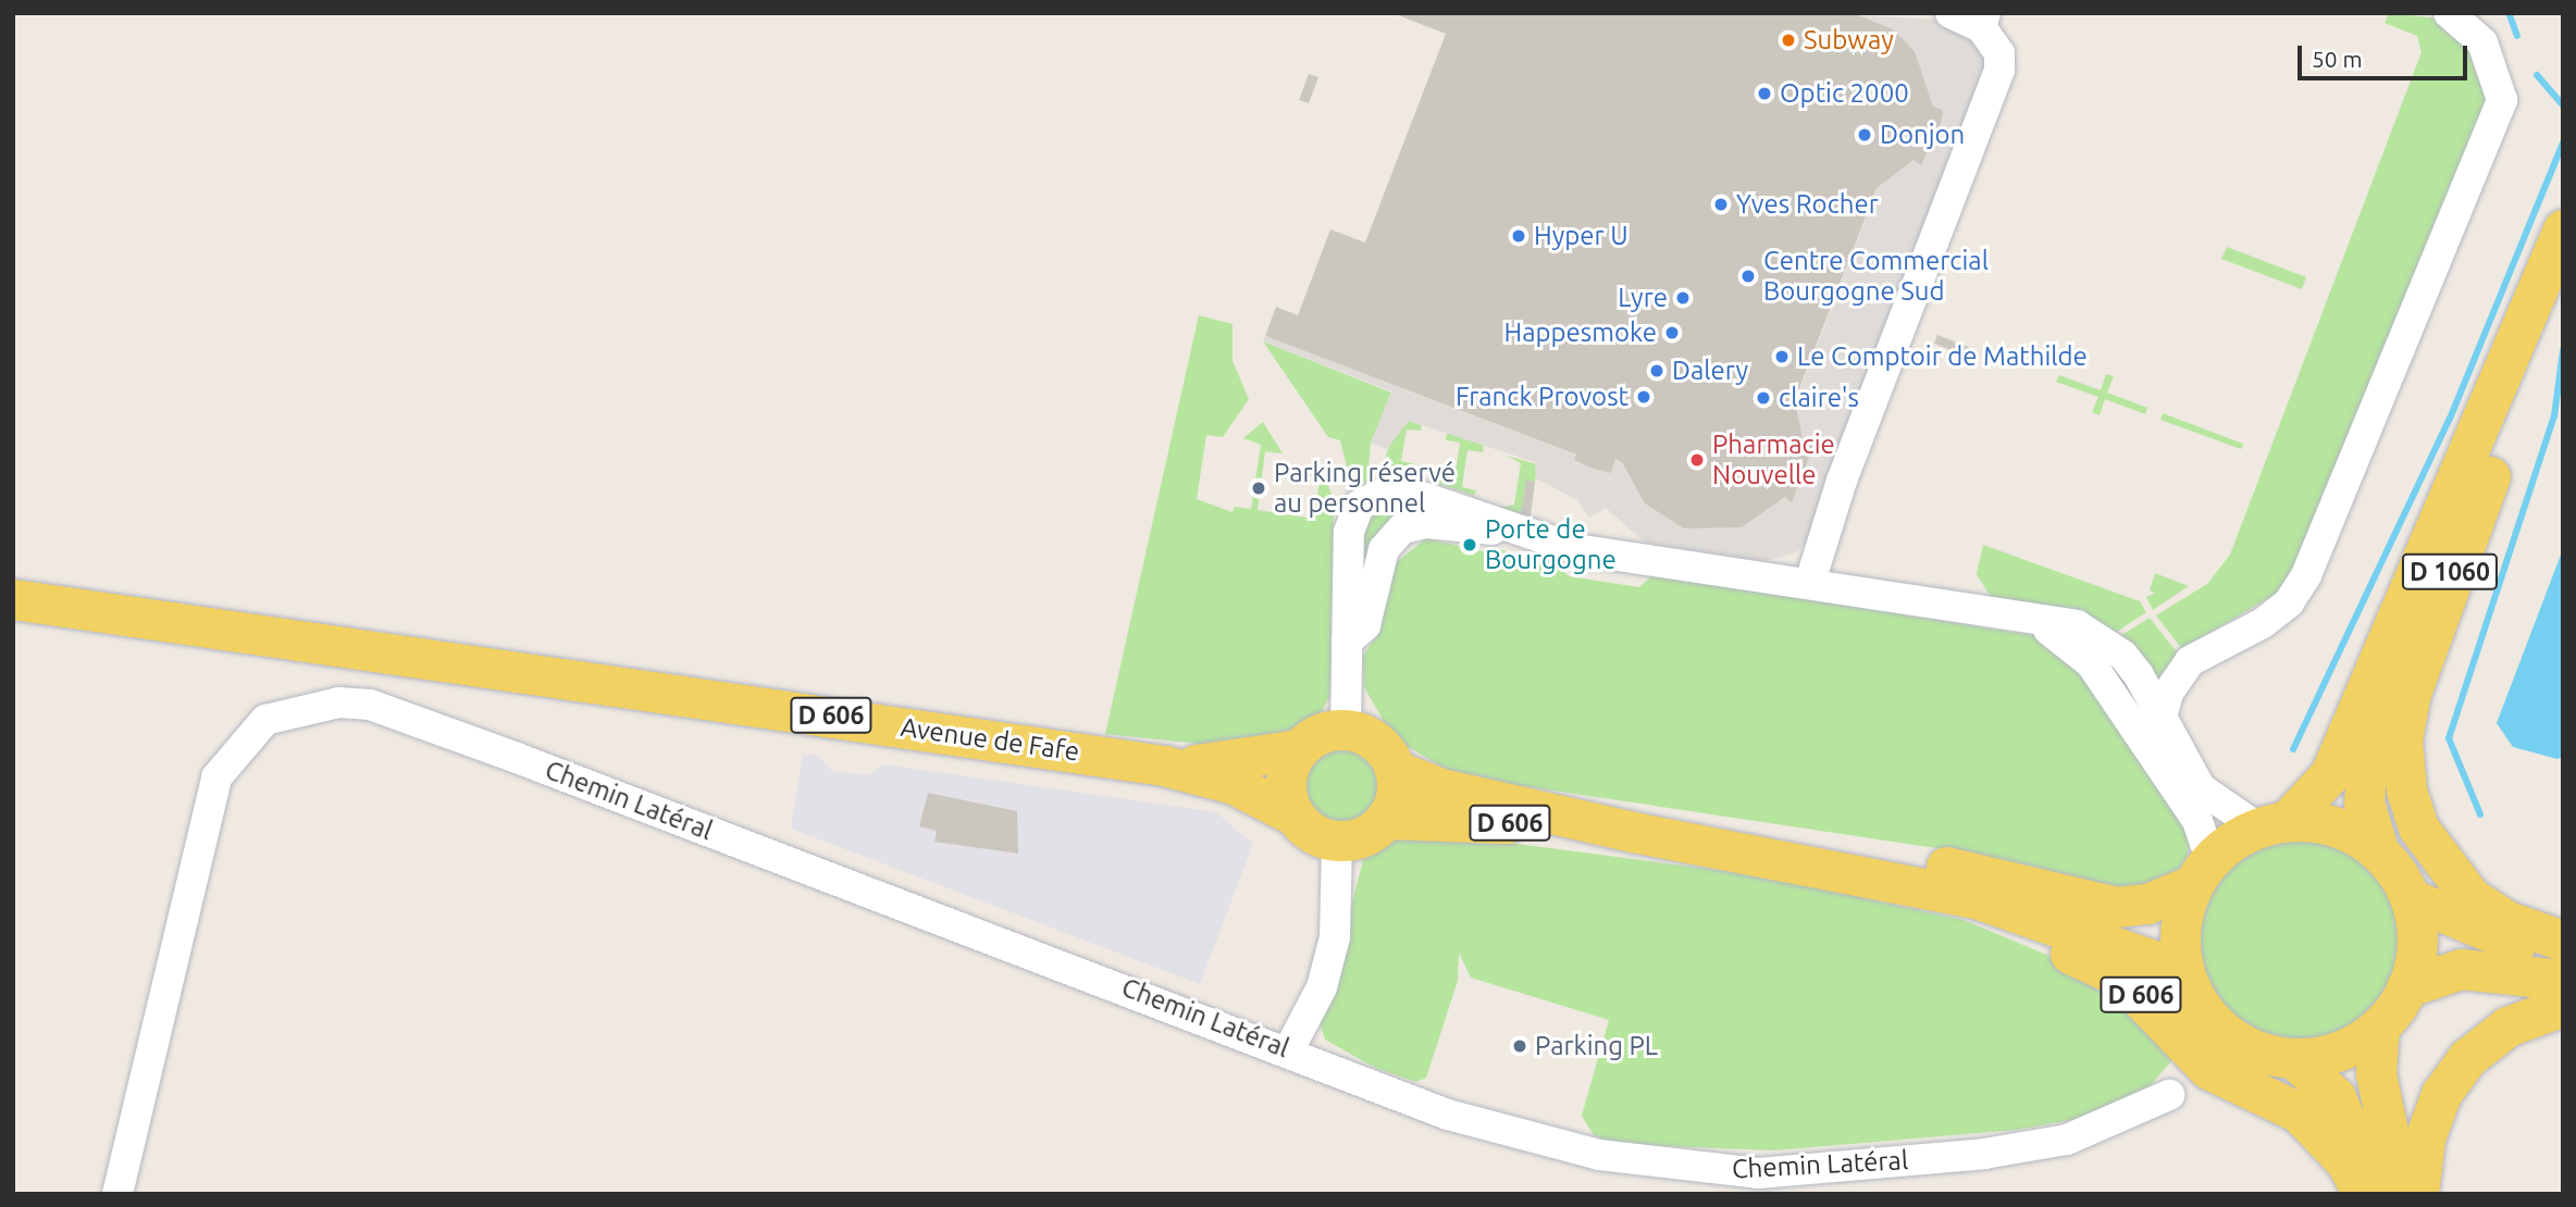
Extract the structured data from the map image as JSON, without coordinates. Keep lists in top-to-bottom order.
{
  "streets": {
    "main road": ["D 1060", "D 606", "Avenue de Fafe"],
    "street": ["Chemin Latéral"]
  },
  "crossings": [
    ["D 1060", "D 606"],
    ["D 606", "Avenue de Fafe"]
  ],
  "places": [
    "Subway",
    "Optic 2000",
    "Donjon",
    "Yves Rocher",
    "Hyper U",
    "Centre Commercial Bourgogne Sud",
    "Lyre",
    "Happesmoke",
    "Le Comptoir de Mathilde",
    "Dalery",
    "Franck Provost",
    "claire's",
    "Pharmacie Nouvelle",
    "Parking réservé au personnel",
    "Porte de Bourgogne",
    "Parking PL"
  ],
  "scale_bar": "50 m"
}
